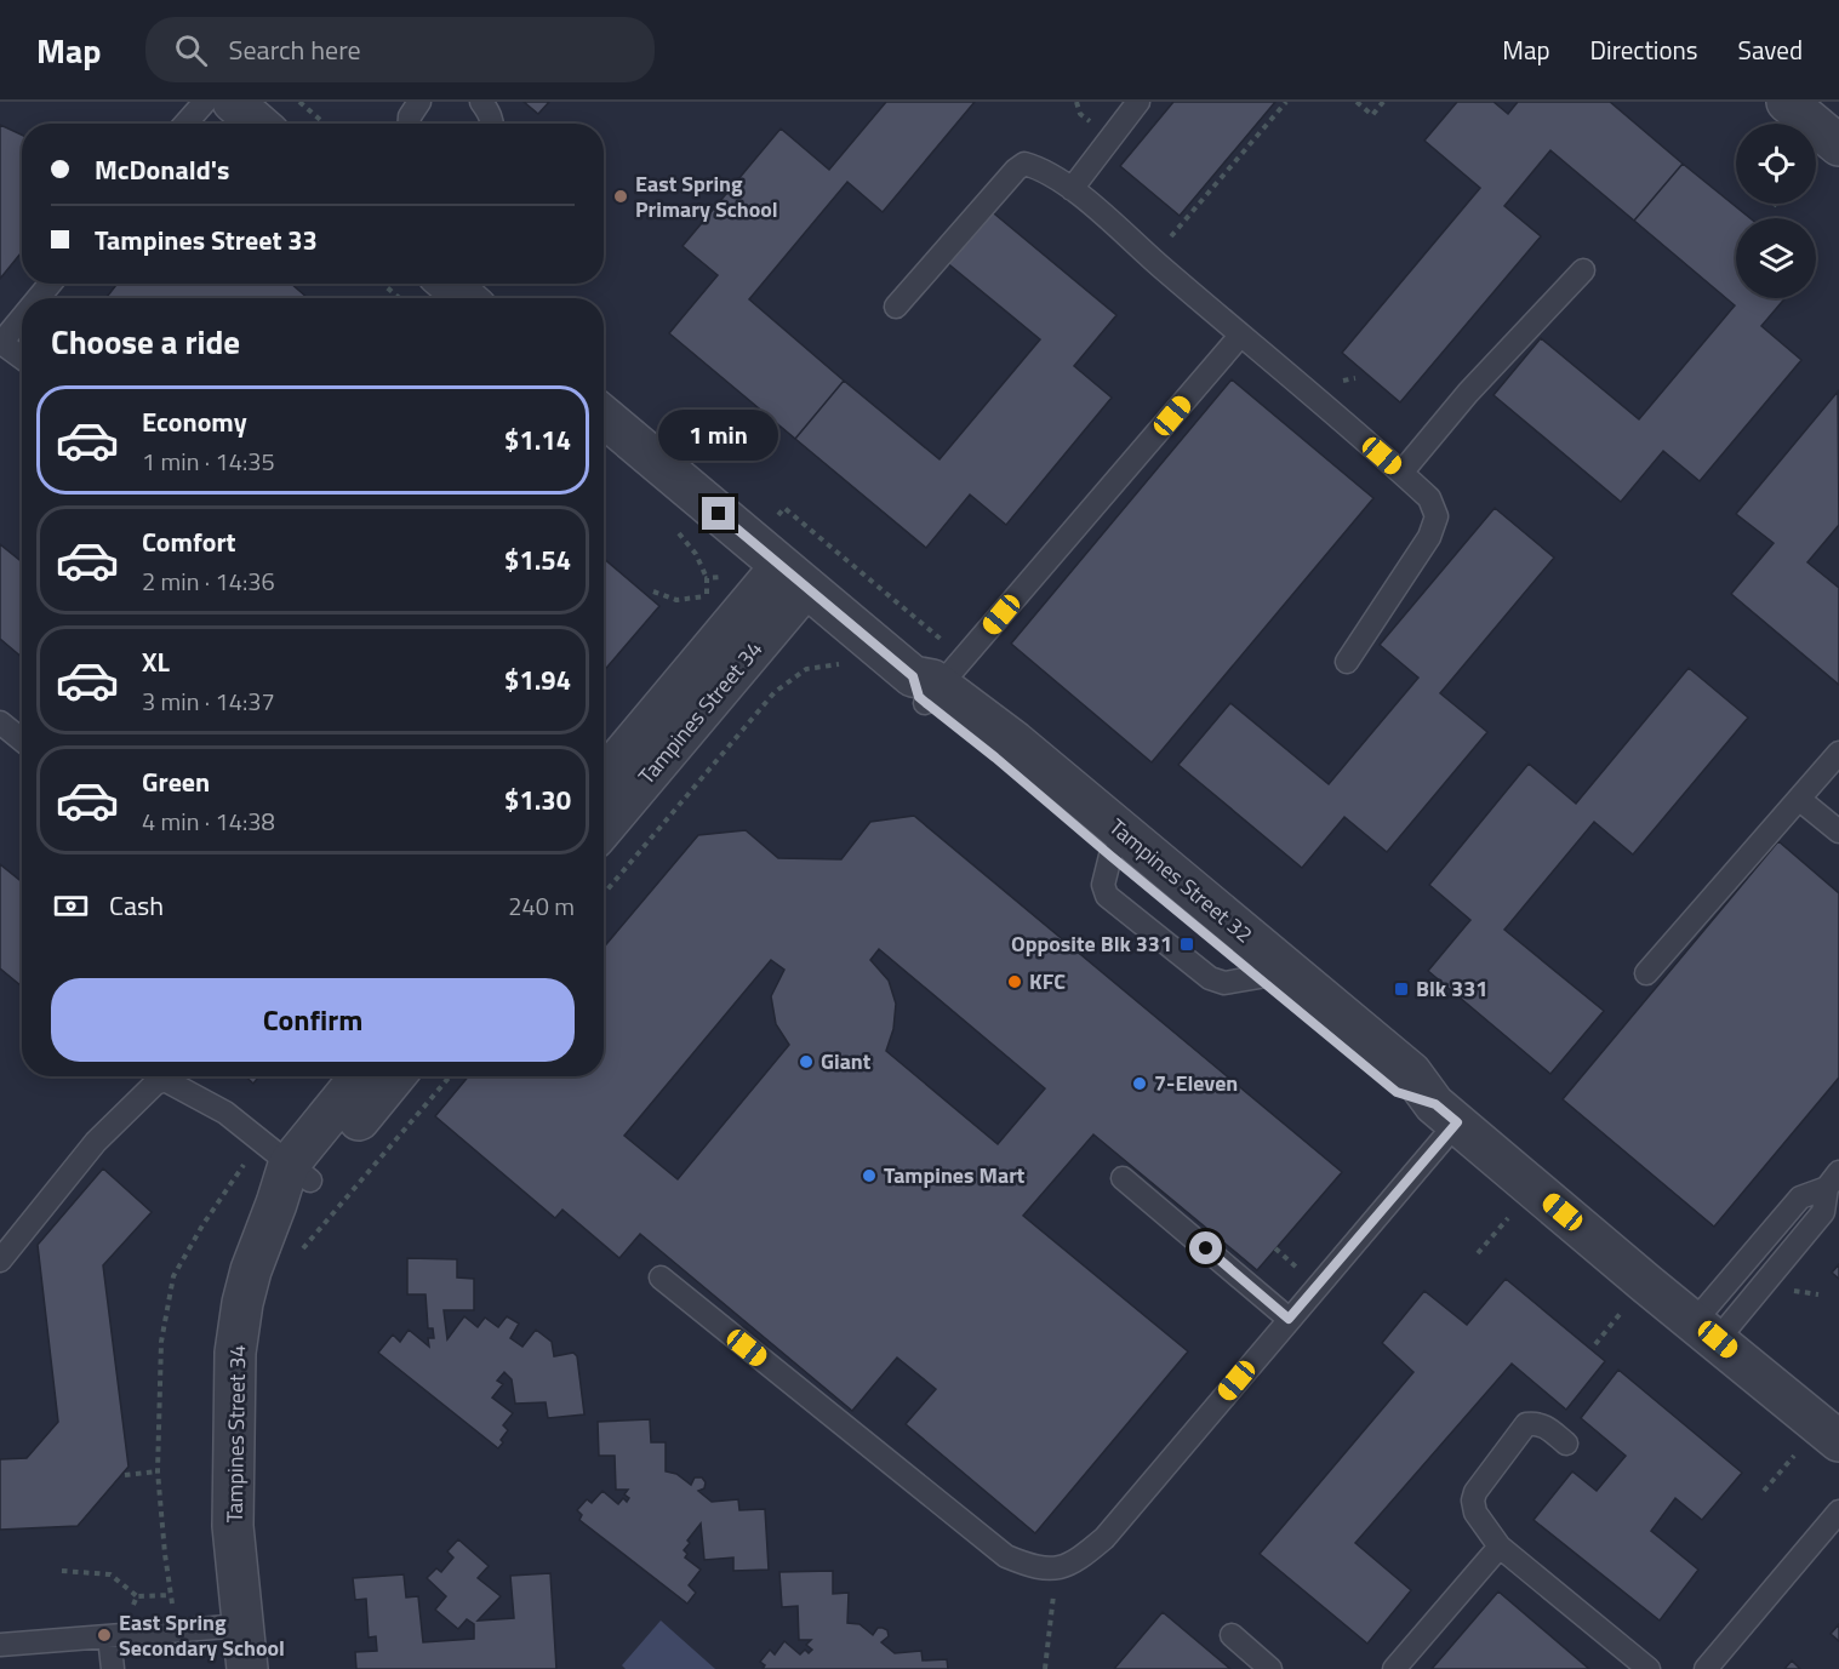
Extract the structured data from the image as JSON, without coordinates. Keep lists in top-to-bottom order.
{
  "streets": {
    "street": ["Tampines Street 34", "Tampines Street 32"]
  },
  "crossings": [
    ["Tampines Street 34", "Tampines Street 32"]
  ],
  "places": {
    "other": [
      "East Spring Primary School",
      "KFC",
      "Giant",
      "7-Eleven",
      "Tampines Mart",
      "East Spring Secondary School"
    ],
    "transit": ["Opposite Blk 331", "Blk 331"]
  },
  "page": {
    "header": "Map",
    "search": "Search here",
    "nav": ["Map", "Directions", "Saved"],
    "banner": ["McDonald's", "Tampines Street 33"],
    "heading": "Choose a ride",
    "list": [
      {
        "name": "Economy",
        "note": "1 min · 14:35",
        "value": "$1.14"
      },
      {
        "name": "Comfort",
        "note": "2 min · 14:36",
        "value": "$1.54"
      },
      {
        "name": "XL",
        "note": "3 min · 14:37",
        "value": "$1.94"
      },
      {
        "name": "Green",
        "note": "4 min · 14:38",
        "value": "$1.30"
      }
    ],
    "bubble": "1 min",
    "pay": ["Cash", "240 m"],
    "buttons": "Confirm"
  }
}
